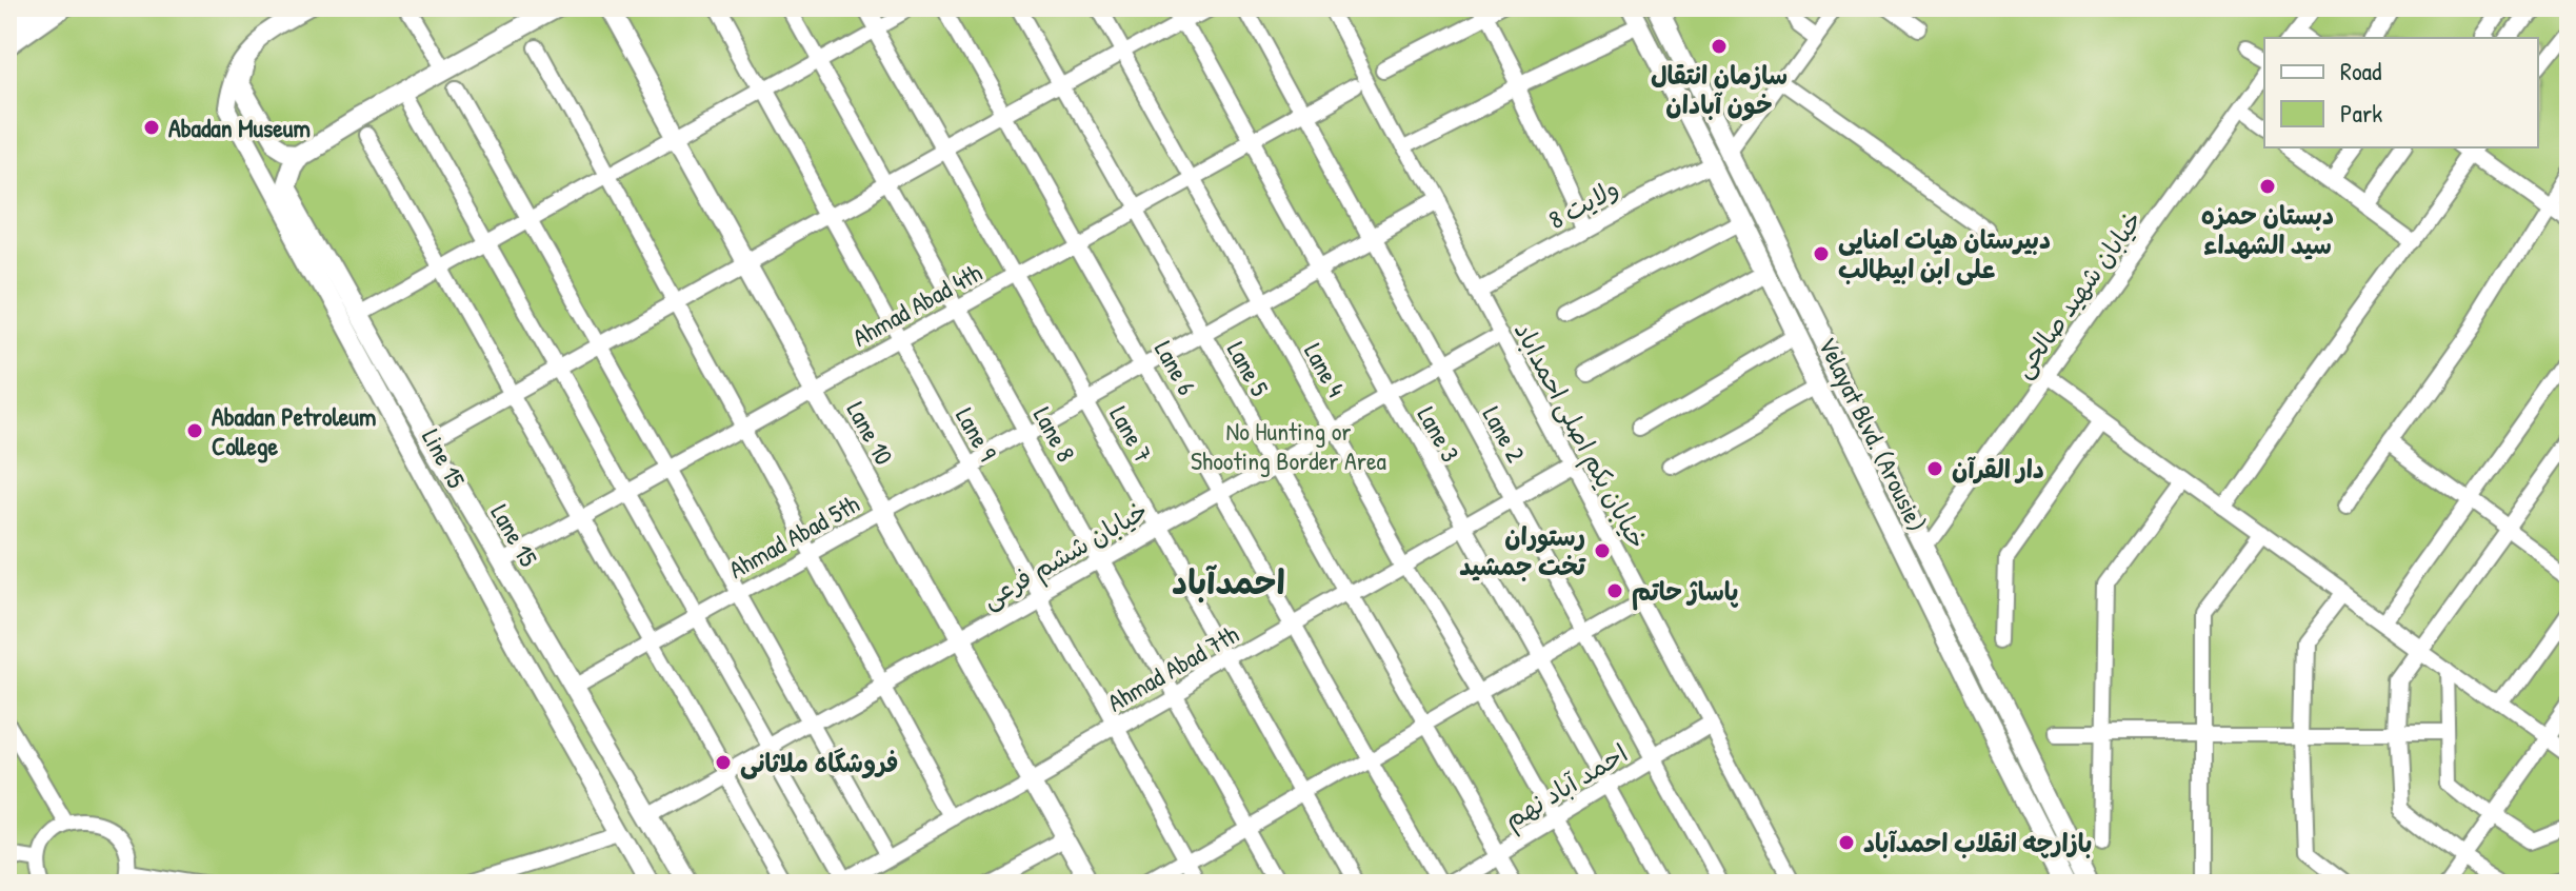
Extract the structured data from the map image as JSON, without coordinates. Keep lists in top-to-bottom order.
{
  "streets": {
    "main road": [
      "Lane 10",
      "Velayat Blvd. (Arousie)",
      "Line 15",
      "Lane 15"
    ],
    "street": [
      "ولایت 8",
      "خیابان شهید صالحی",
      "Ahmad Abad 4th",
      "Lane 6",
      "Lane 5",
      "Lane 4",
      "Lane 9",
      "Lane 8",
      "Lane 7",
      "Lane 3",
      "Lane 2",
      "خیابان یکم اصلی احمداباد",
      "Ahmad Abad 5th",
      "خیابان ششم فرعی",
      "Ahmad Abad 7th",
      "احمد آباد نهم"
    ]
  },
  "crossings": [
    ["ولایت 8", "Velayat Blvd. (Arousie)"],
    ["ولایت 8", "خیابان یکم اصلی احمداباد"],
    ["خیابان شهید صالحی", "Velayat Blvd. (Arousie)"],
    ["Ahmad Abad 4th", "Lane 6"],
    ["Ahmad Abad 4th", "Lane 5"],
    ["Ahmad Abad 4th", "Lane 4"],
    ["Ahmad Abad 4th", "Lane 10"],
    ["Ahmad Abad 4th", "Lane 9"],
    ["Ahmad Abad 4th", "Lane 8"],
    ["Ahmad Abad 4th", "Lane 7"],
    ["Ahmad Abad 4th", "Lane 3"],
    ["Ahmad Abad 4th", "Lane 2"],
    ["Ahmad Abad 4th", "Lane 15"],
    ["Lane 6", "Ahmad Abad 5th"],
    ["Lane 6", "خیابان ششم فرعی"],
    ["Lane 6", "Ahmad Abad 7th"],
    ["Lane 6", "احمد آباد نهم"],
    ["Lane 5", "Ahmad Abad 5th"],
    ["Lane 5", "خیابان ششم فرعی"],
    ["Lane 5", "Ahmad Abad 7th"],
    ["Lane 5", "احمد آباد نهم"],
    ["Lane 4", "Ahmad Abad 5th"],
    ["Lane 4", "خیابان ششم فرعی"],
    ["Lane 4", "Ahmad Abad 7th"],
    ["Lane 4", "احمد آباد نهم"],
    ["Lane 10", "Ahmad Abad 5th"],
    ["Lane 10", "خیابان ششم فرعی"],
    ["Lane 10", "Ahmad Abad 7th"],
    ["Lane 9", "Ahmad Abad 5th"],
    ["Lane 9", "خیابان ششم فرعی"],
    ["Lane 9", "Ahmad Abad 7th"],
    ["Lane 8", "Ahmad Abad 5th"],
    ["Lane 8", "خیابان ششم فرعی"],
    ["Lane 8", "Ahmad Abad 7th"],
    ["Lane 7", "Ahmad Abad 5th"],
    ["Lane 7", "خیابان ششم فرعی"],
    ["Lane 7", "Ahmad Abad 7th"],
    ["Lane 3", "Ahmad Abad 5th"],
    ["Lane 3", "خیابان ششم فرعی"],
    ["Lane 3", "Ahmad Abad 7th"],
    ["Lane 3", "احمد آباد نهم"],
    ["Lane 2", "Ahmad Abad 5th"],
    ["Lane 2", "خیابان ششم فرعی"],
    ["Lane 2", "Ahmad Abad 7th"],
    ["Lane 2", "احمد آباد نهم"],
    ["خیابان یکم اصلی احمداباد", "Ahmad Abad 5th"],
    ["خیابان یکم اصلی احمداباد", "خیابان ششم فرعی"],
    ["خیابان یکم اصلی احمداباد", "Ahmad Abad 7th"],
    ["خیابان یکم اصلی احمداباد", "احمد آباد نهم"],
    ["Lane 15", "Ahmad Abad 5th"],
    ["Lane 15", "خیابان ششم فرعی"]
  ],
  "districts": ["احمدآباد"],
  "parks": ["No Hunting or Shooting Border Area"],
  "places": [
    "سازمان انتقال خون آبادان",
    "Abadan Museum",
    "دبستان حمزه سید الشهداء",
    "دبیرستان هیات امنایی علی ابن ابیطالب",
    "Abadan Petroleum College",
    "دار القرآن",
    "رستوران تخت جمشید",
    "پاساژ حاتم",
    "فروشگاه ملاثانی",
    "بازارچه انقلاب احمدآباد"
  ],
  "legend": ["Road", "Park"]
}
